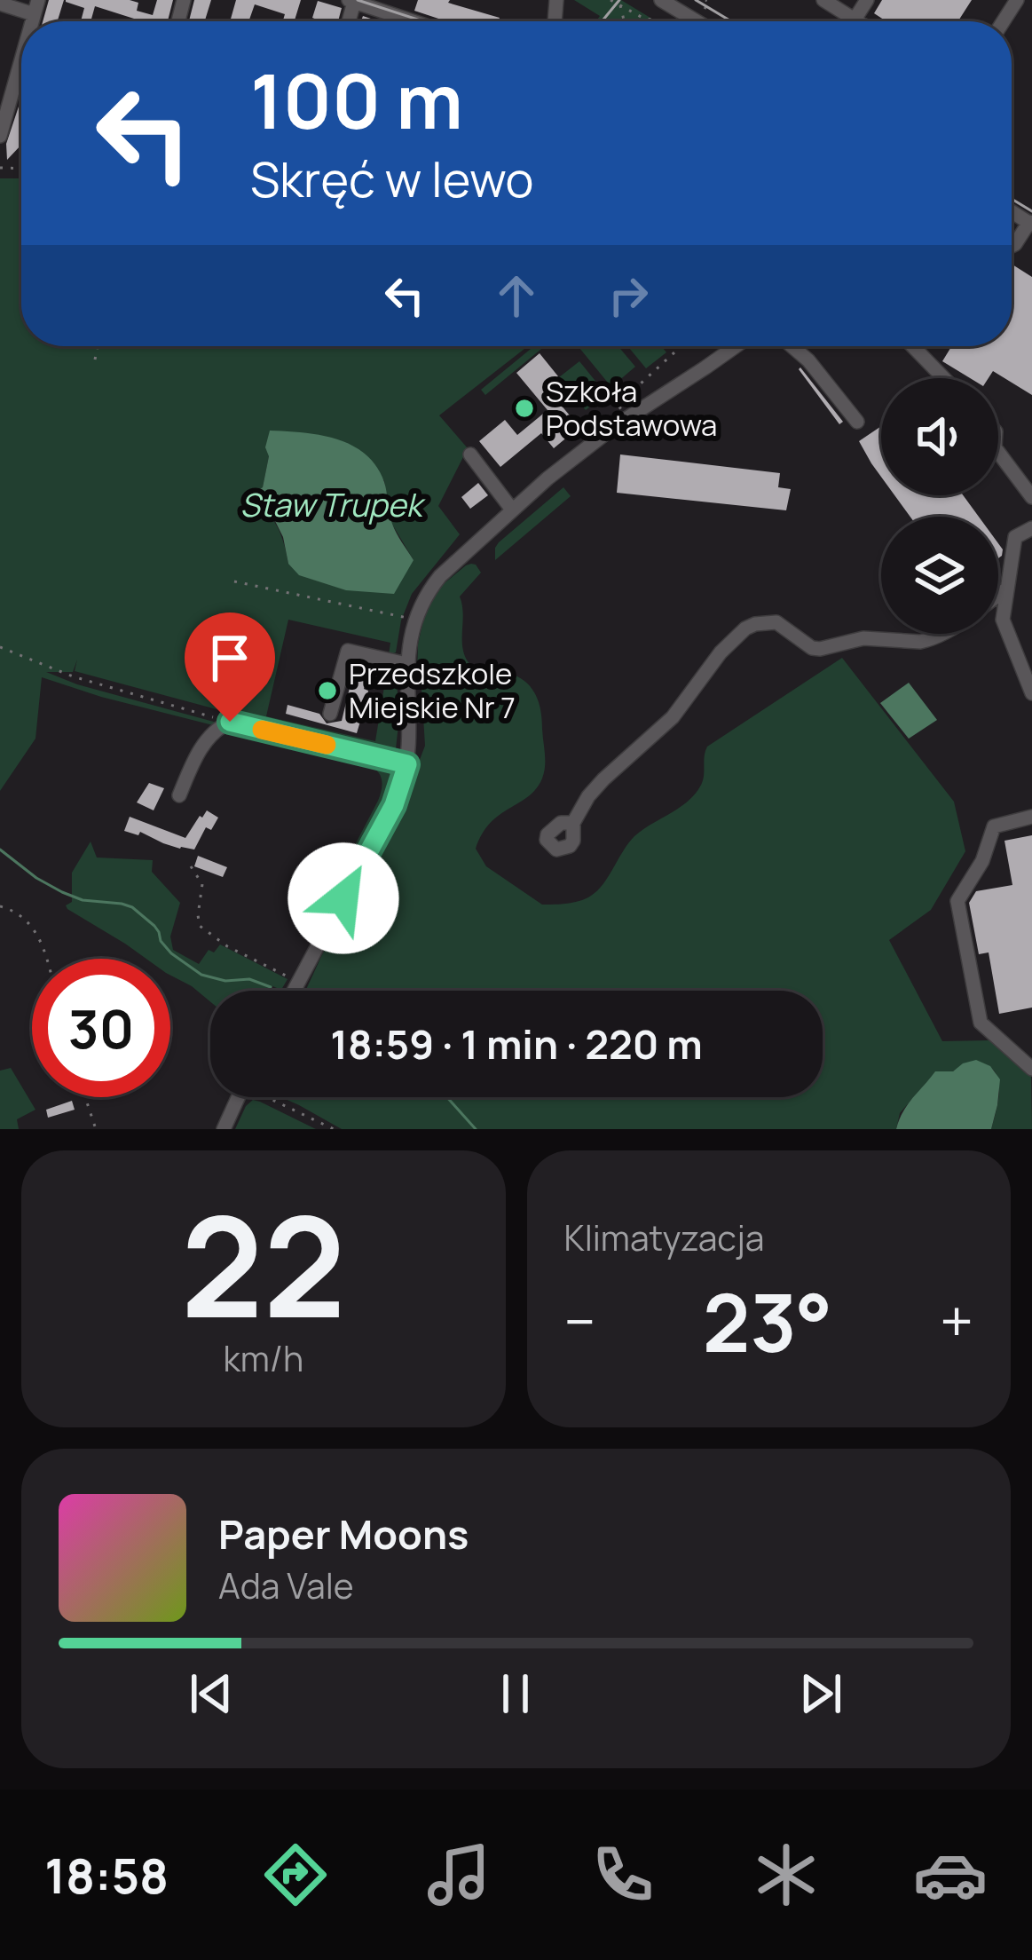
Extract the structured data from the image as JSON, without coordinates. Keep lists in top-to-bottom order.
{
  "water": ["Staw Trupek"],
  "places": ["Szkoła Podstawowa", "Przedszkole Miejskie Nr 7"],
  "page": {
    "turn": ["100 m", "Skręć w lewo"],
    "limit": "30",
    "trip": "18:59 · 1 min · 220 m",
    "tile": [
      ["22", "km/h"],
      "Klimatyzacja"
    ],
    "heat": ["−", "23°", "+"],
    "song": ["Paper Moons", "Ada Vale"],
    "tabs": "18:58"
  }
}
